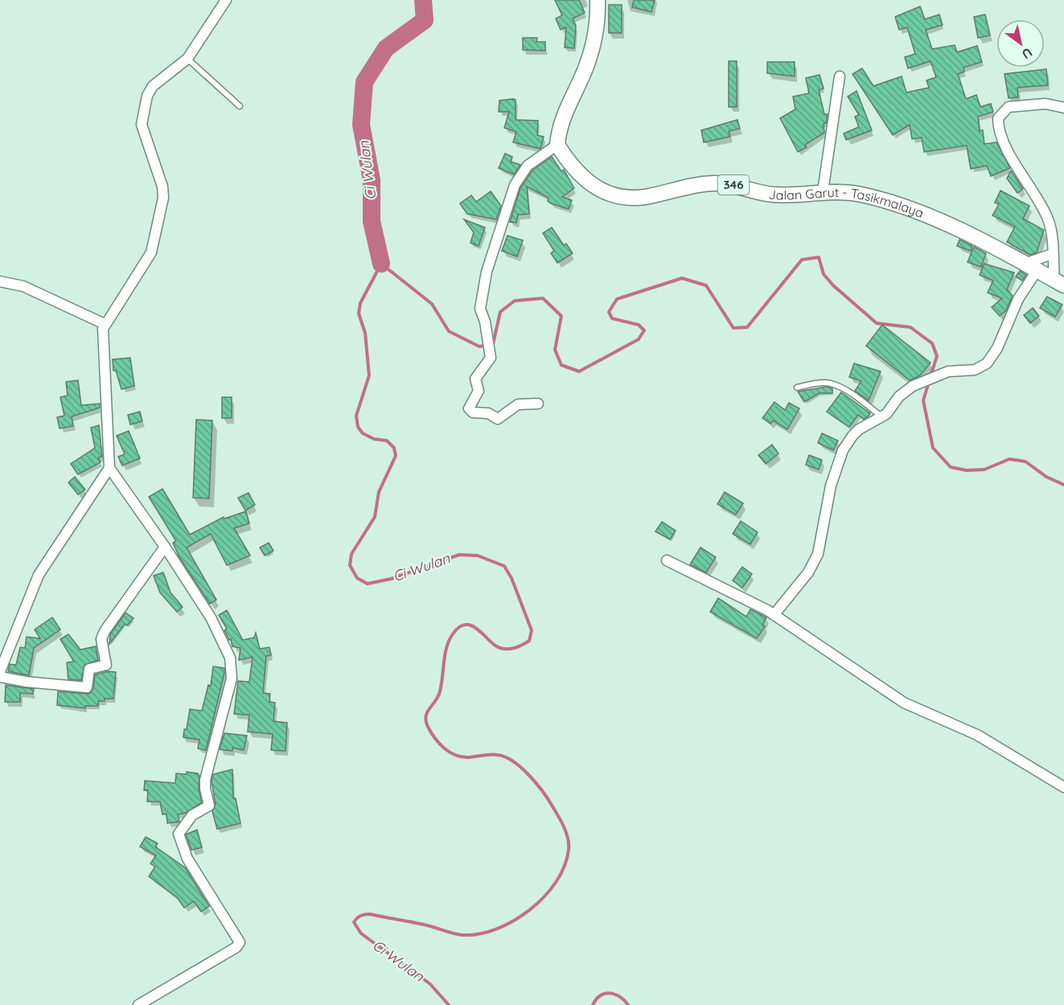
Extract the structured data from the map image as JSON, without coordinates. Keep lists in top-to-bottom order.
{
  "streets": {
    "main road": ["346", "Jalan Garut - Tasikmalaya"]
  },
  "water": ["Ci Wulan"],
  "north": "bottom right"
}
